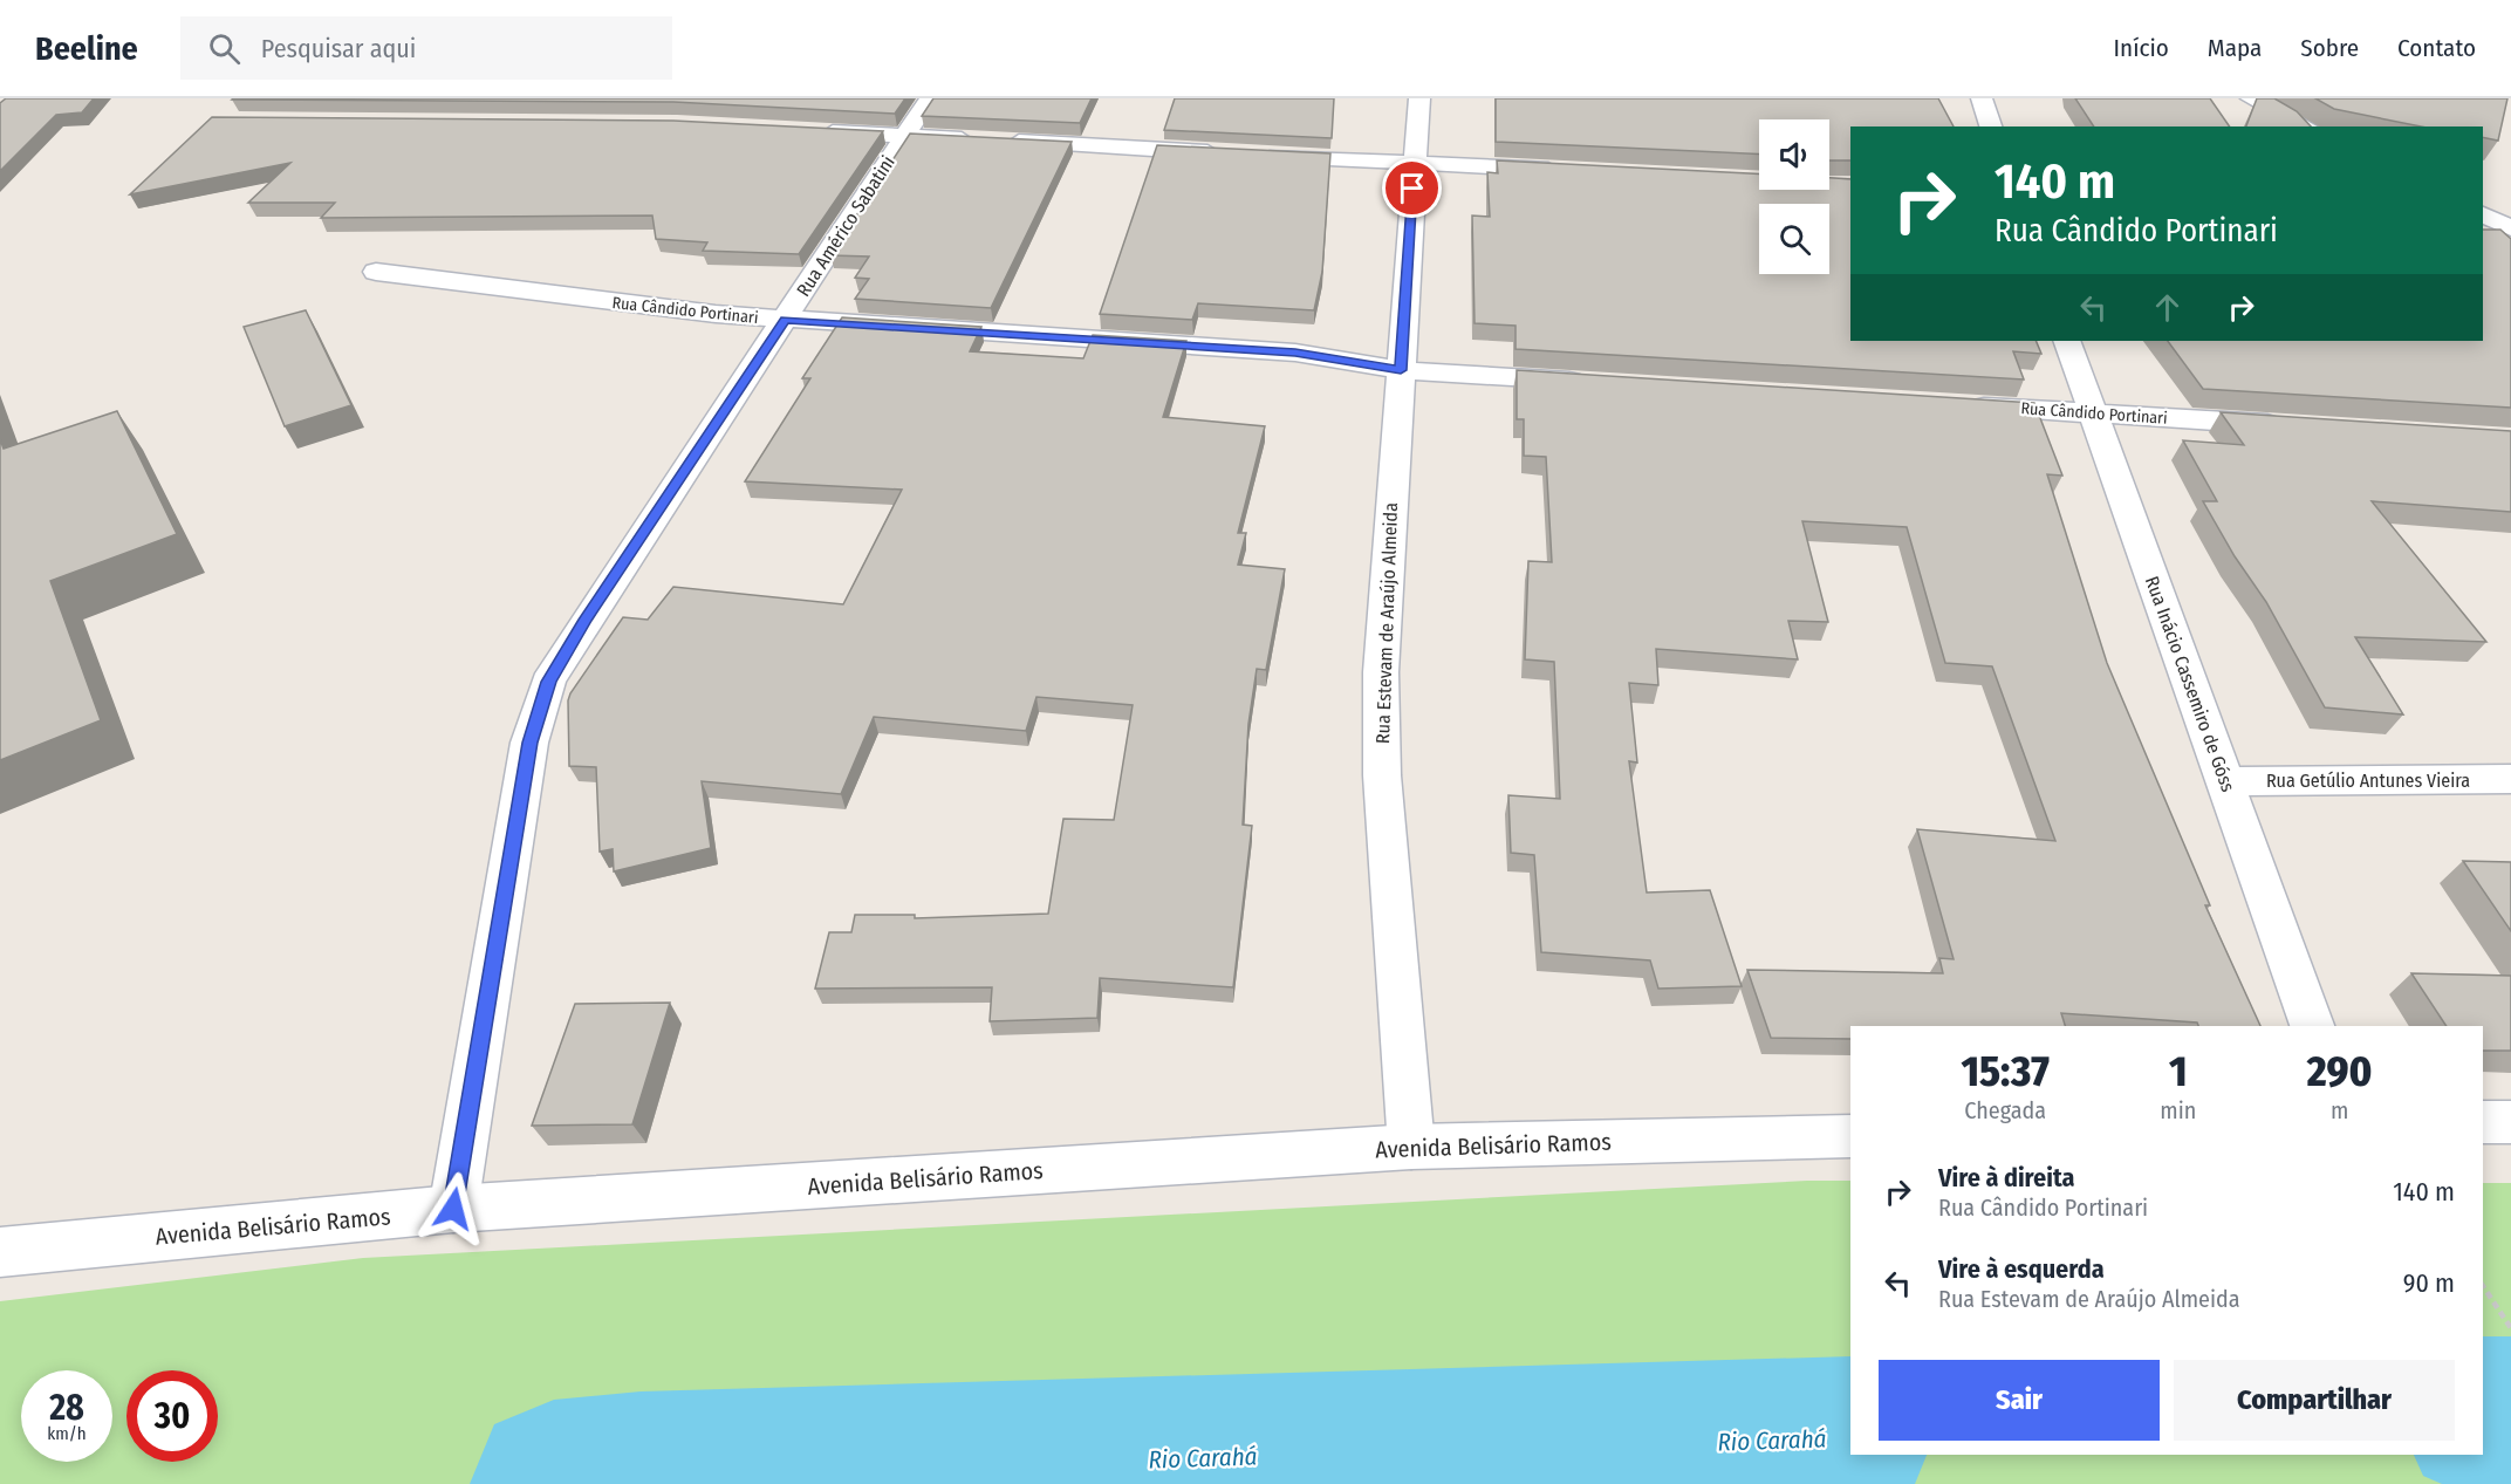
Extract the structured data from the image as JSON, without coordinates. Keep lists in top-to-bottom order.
{
  "streets": {
    "street": [
      "Rua Américo Sabatini",
      "Rua Cândido Portinari",
      "Rua Estevam de Araújo Almeida",
      "Rua Inácio Cassemiro de Góss",
      "Rua Getúlio Antunes Vieira",
      "Avenida Belisário Ramos"
    ]
  },
  "crossings": [
    ["Rua Américo Sabatini", "Rua Cândido Portinari"],
    ["Rua Américo Sabatini", "Avenida Belisário Ramos"],
    ["Rua Cândido Portinari", "Rua Estevam de Araújo Almeida"],
    ["Rua Cândido Portinari", "Rua Inácio Cassemiro de Góss"],
    ["Rua Estevam de Araújo Almeida", "Avenida Belisário Ramos"],
    ["Rua Inácio Cassemiro de Góss", "Rua Getúlio Antunes Vieira"]
  ],
  "water": ["Rio Carahá"],
  "page": {
    "header": "Beeline",
    "search": "Pesquisar aqui",
    "nav": [
      "Início",
      "Mapa",
      "Sobre",
      "Contato"
    ],
    "turn": ["140 m", "Rua Cândido Portinari"],
    "eta": [
      "15:37",
      "Chegada",
      "1",
      "min",
      "290",
      "m"
    ],
    "list": [
      {
        "name": "Vire à direita",
        "note": "Rua Cândido Portinari",
        "value": "140 m"
      },
      {
        "name": "Vire à esquerda",
        "note": "Rua Estevam de Araújo Almeida",
        "value": "90 m"
      }
    ],
    "buttons": ["Sair", "Compartilhar"],
    "speed": "28 km/h",
    "limit": "30"
  }
}
